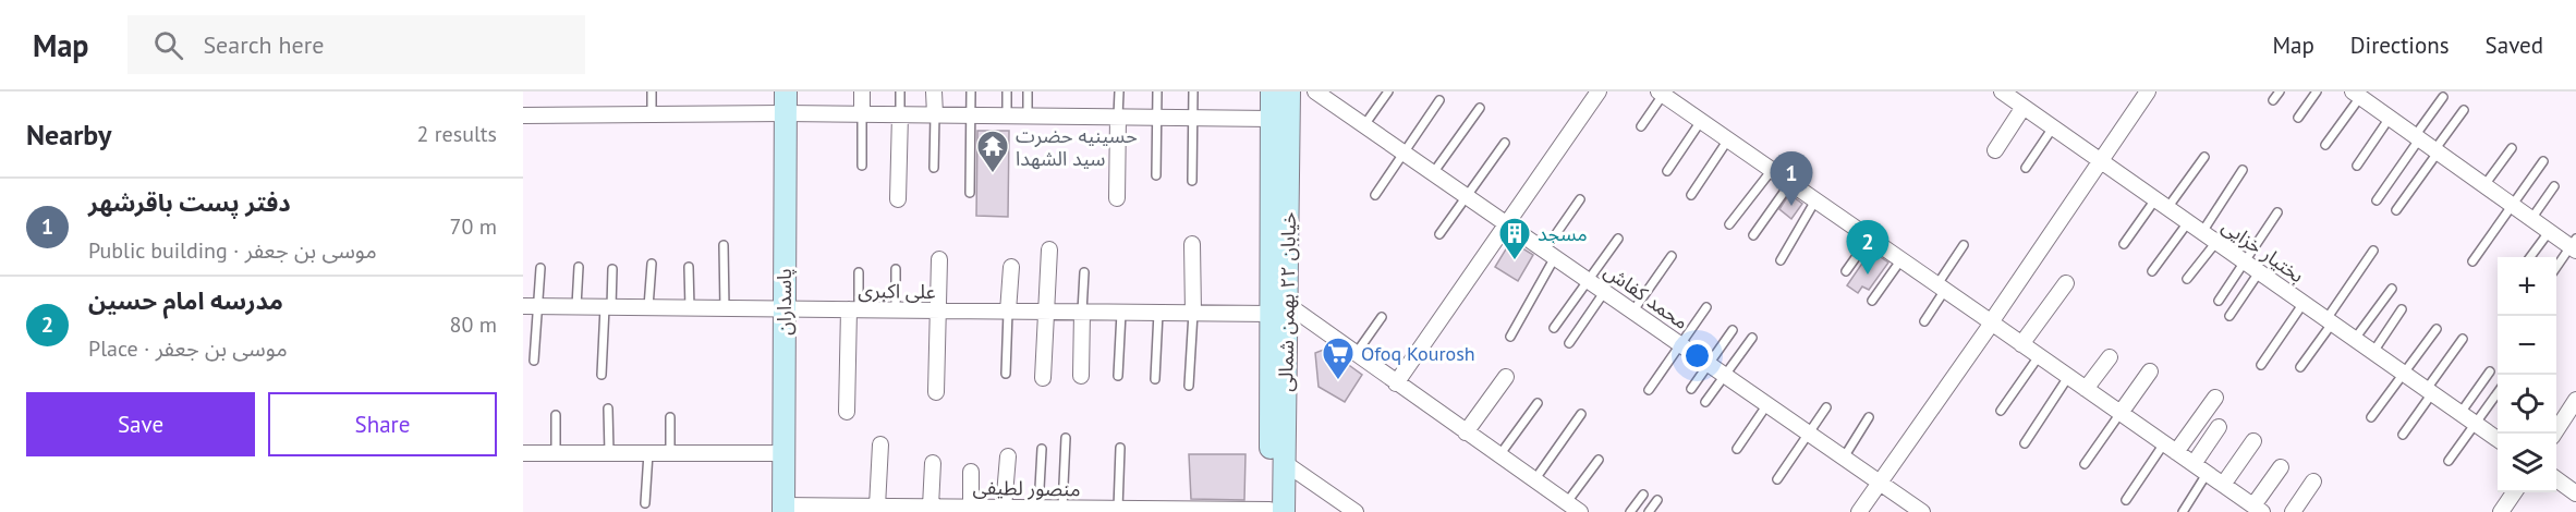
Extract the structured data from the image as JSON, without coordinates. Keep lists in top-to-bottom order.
{
  "streets": {
    "street": [
      "بختیار خزایی",
      "علی اکبری",
      "محمد کفاش",
      "پاسداران",
      "خیابان ۲۲ بهمن شمالی",
      "منصور لطیفی"
    ]
  },
  "crossings": [
    ["علی اکبری", "پاسداران"],
    ["علی اکبری", "خیابان ۲۲ بهمن شمالی"],
    ["پاسداران", "منصور لطیفی"],
    ["خیابان ۲۲ بهمن شمالی", "منصور لطیفی"]
  ],
  "places": {
    "temple": ["حسینیه حضرت سید الشهدا"],
    "building": ["مسجد"],
    "supermarket": ["Ofoq Kourosh"]
  },
  "page": {
    "header": "Map",
    "search": "Search here",
    "nav": ["Map", "Directions", "Saved"],
    "heading": ["Nearby", "2 results"],
    "pins": ["1", "2"],
    "list": [
      {
        "mark": "1",
        "name": "دفتر پست باقرشهر",
        "note": "Public building · موسی بن جعفر",
        "value": "70 m"
      },
      {
        "mark": "2",
        "name": "مدرسه امام حسین",
        "note": "Place · موسی بن جعفر",
        "value": "80 m"
      }
    ],
    "map_buttons": ["+", "−"],
    "buttons": ["Save", "Share"]
  }
}
